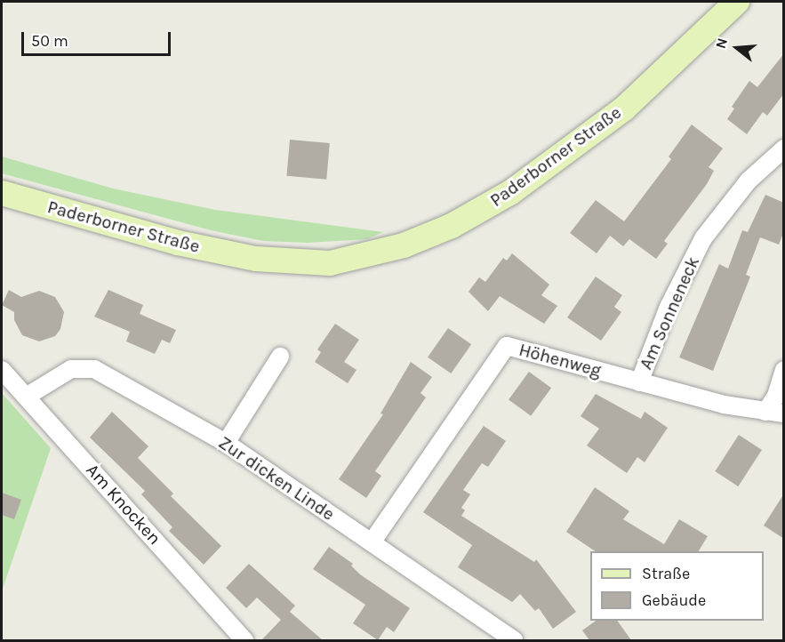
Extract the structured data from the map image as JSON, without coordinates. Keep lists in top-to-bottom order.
{
  "streets": {
    "main road": ["Paderborner Straße"],
    "street": [
      "Am Sonneneck",
      "Höhenweg",
      "Zur dicken Linde",
      "Am Knocken"
    ]
  },
  "crossings": [
    ["Am Sonneneck", "Höhenweg"],
    ["Höhenweg", "Zur dicken Linde"],
    ["Zur dicken Linde", "Am Knocken"]
  ],
  "legend": ["Straße", "Gebäude"],
  "scale_bar": "50 m",
  "north": "left"
}
